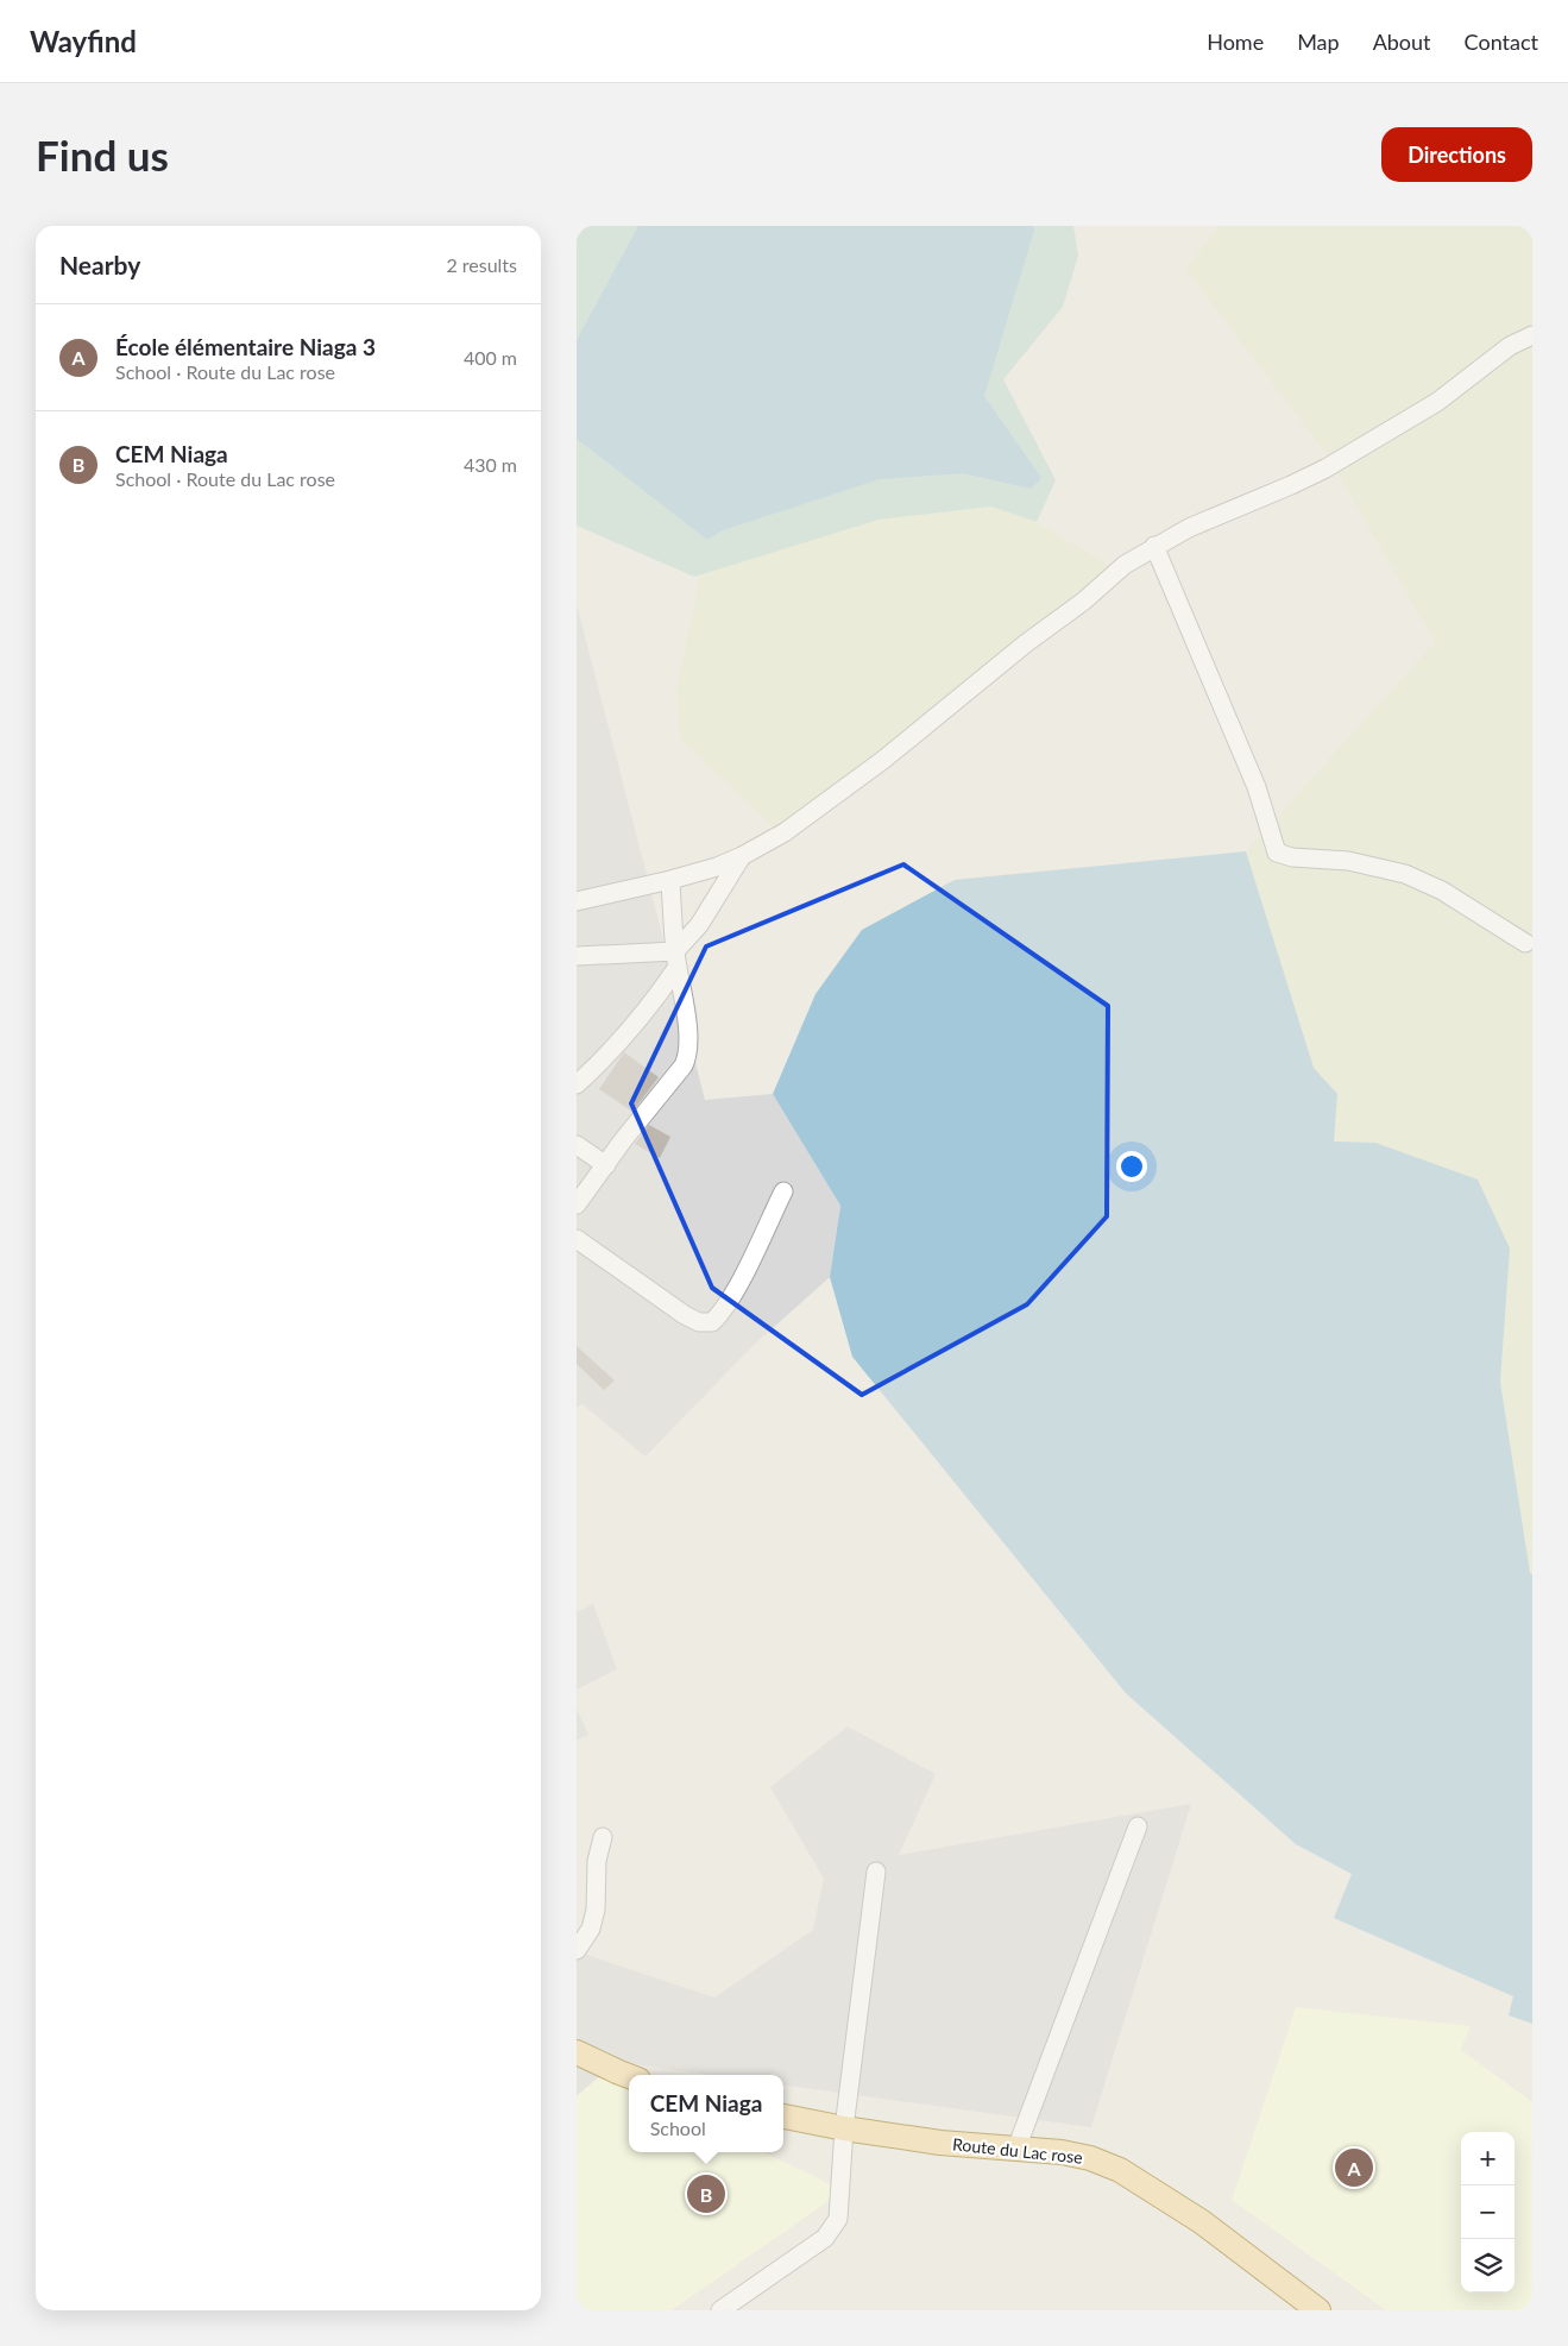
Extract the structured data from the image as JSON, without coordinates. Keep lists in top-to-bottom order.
{
  "streets": {
    "main road": ["Route du Lac rose"]
  },
  "page": {
    "header": "Wayfind",
    "nav": [
      "Home",
      "Map",
      "About",
      "Contact"
    ],
    "buttons": "Directions",
    "title": "Find us",
    "heading": ["Nearby", "2 results"],
    "list": [
      {
        "mark": "A",
        "name": "École élémentaire Niaga 3",
        "note": "School · Route du Lac rose",
        "value": "400 m"
      },
      {
        "mark": "B",
        "name": "CEM Niaga",
        "note": "School · Route du Lac rose",
        "value": "430 m"
      }
    ],
    "popup": ["CEM Niaga", "School"],
    "map_buttons": ["+", "−"],
    "pins": ["A", "B"]
  }
}
